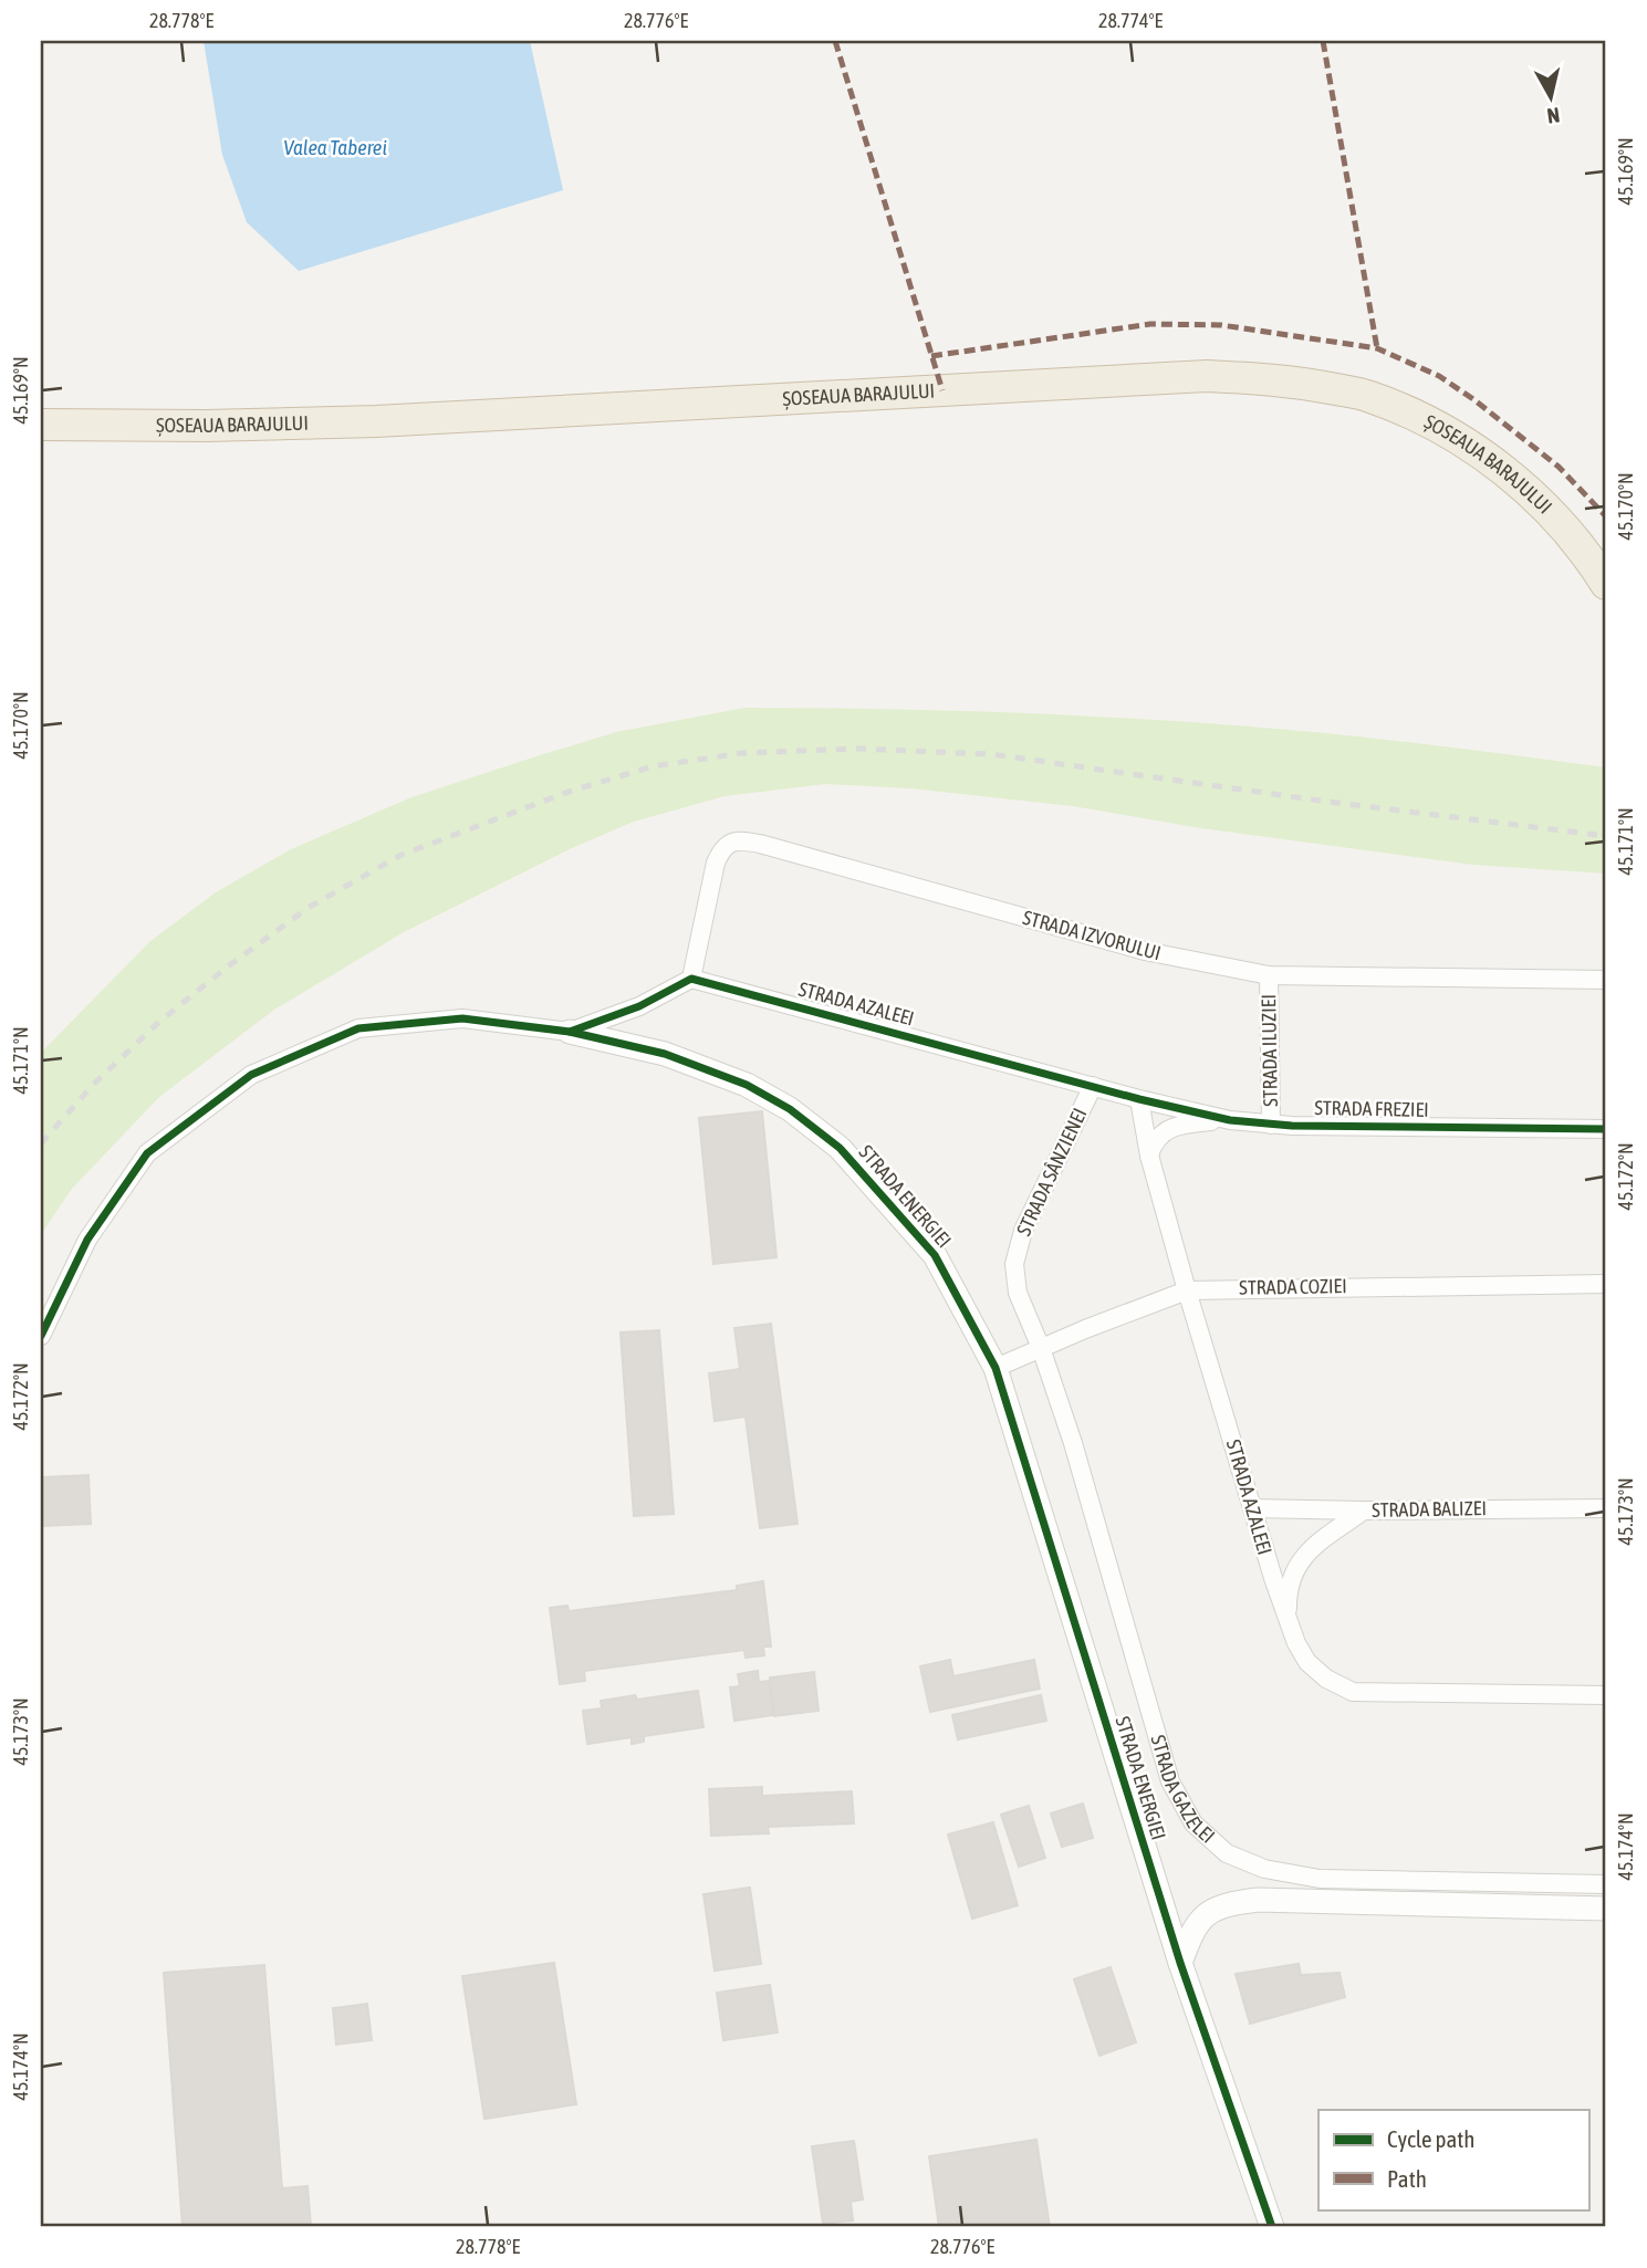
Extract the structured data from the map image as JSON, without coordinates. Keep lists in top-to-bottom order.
{
  "streets": {
    "highway": ["ȘOSEAUA BARAJULUI"],
    "street": [
      "STRADA IZVORULUI",
      "STRADA AZALEEI",
      "STRADA ILUZIEI",
      "STRADA FREZIEI",
      "STRADA SÂNZIENEI",
      "STRADA ENERGIEI",
      "STRADA COZIEI",
      "STRADA BALIZEI",
      "STRADA GAZELEI"
    ]
  },
  "crossings": [
    ["STRADA IZVORULUI", "STRADA AZALEEI"],
    ["STRADA IZVORULUI", "STRADA ILUZIEI"],
    ["STRADA AZALEEI", "STRADA FREZIEI"],
    ["STRADA AZALEEI", "STRADA SÂNZIENEI"],
    ["STRADA AZALEEI", "STRADA COZIEI"],
    ["STRADA AZALEEI", "STRADA BALIZEI"],
    ["STRADA ILUZIEI", "STRADA FREZIEI"],
    ["STRADA SÂNZIENEI", "STRADA COZIEI"],
    ["STRADA SÂNZIENEI", "STRADA GAZELEI"],
    ["STRADA ENERGIEI", "STRADA COZIEI"],
    ["STRADA COZIEI", "STRADA GAZELEI"]
  ],
  "water": ["Valea Taberei"],
  "legend": ["Cycle path", "Path"],
  "north": "bottom",
  "coordinates": [
    "28.778°E",
    "28.776°E",
    "28.774°E",
    "45.169°N",
    "45.170°N",
    "45.171°N",
    "45.172°N",
    "45.173°N",
    "45.174°N"
  ]
}
